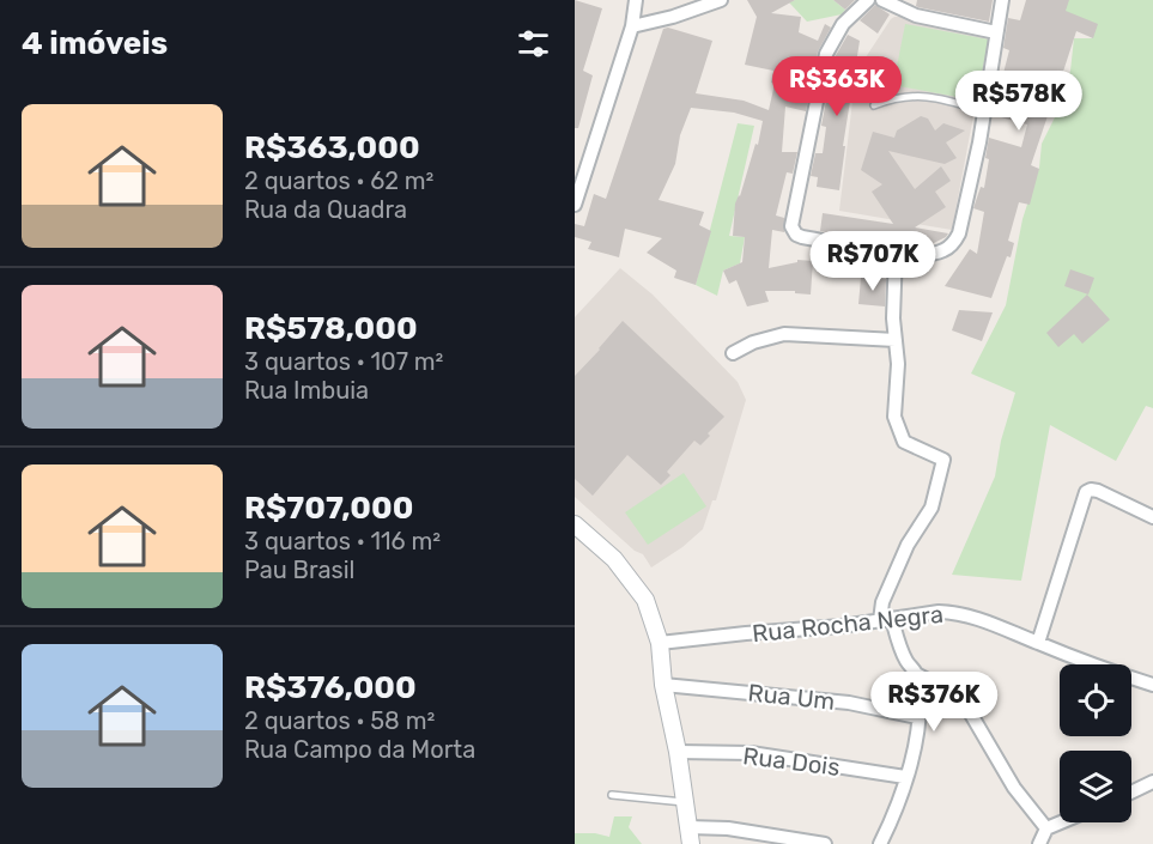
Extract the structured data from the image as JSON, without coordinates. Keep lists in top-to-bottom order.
{
  "streets": {
    "street": ["Rua Rocha Negra", "Rua Um", "Rua Dois"]
  },
  "page": {
    "heading": "4 imóveis",
    "price": [
      "R$363K",
      "R$578K",
      "R$707K",
      "R$376K"
    ],
    "list": [
      {
        "name": "R$363,000",
        "note": "2 quartos · 62 m² · Rua da Quadra"
      },
      {
        "name": "R$578,000",
        "note": "3 quartos · 107 m² · Rua Imbuia"
      },
      {
        "name": "R$707,000",
        "note": "3 quartos · 116 m² · Pau Brasil"
      },
      {
        "name": "R$376,000",
        "note": "2 quartos · 58 m² · Rua Campo da Morta"
      }
    ]
  }
}
